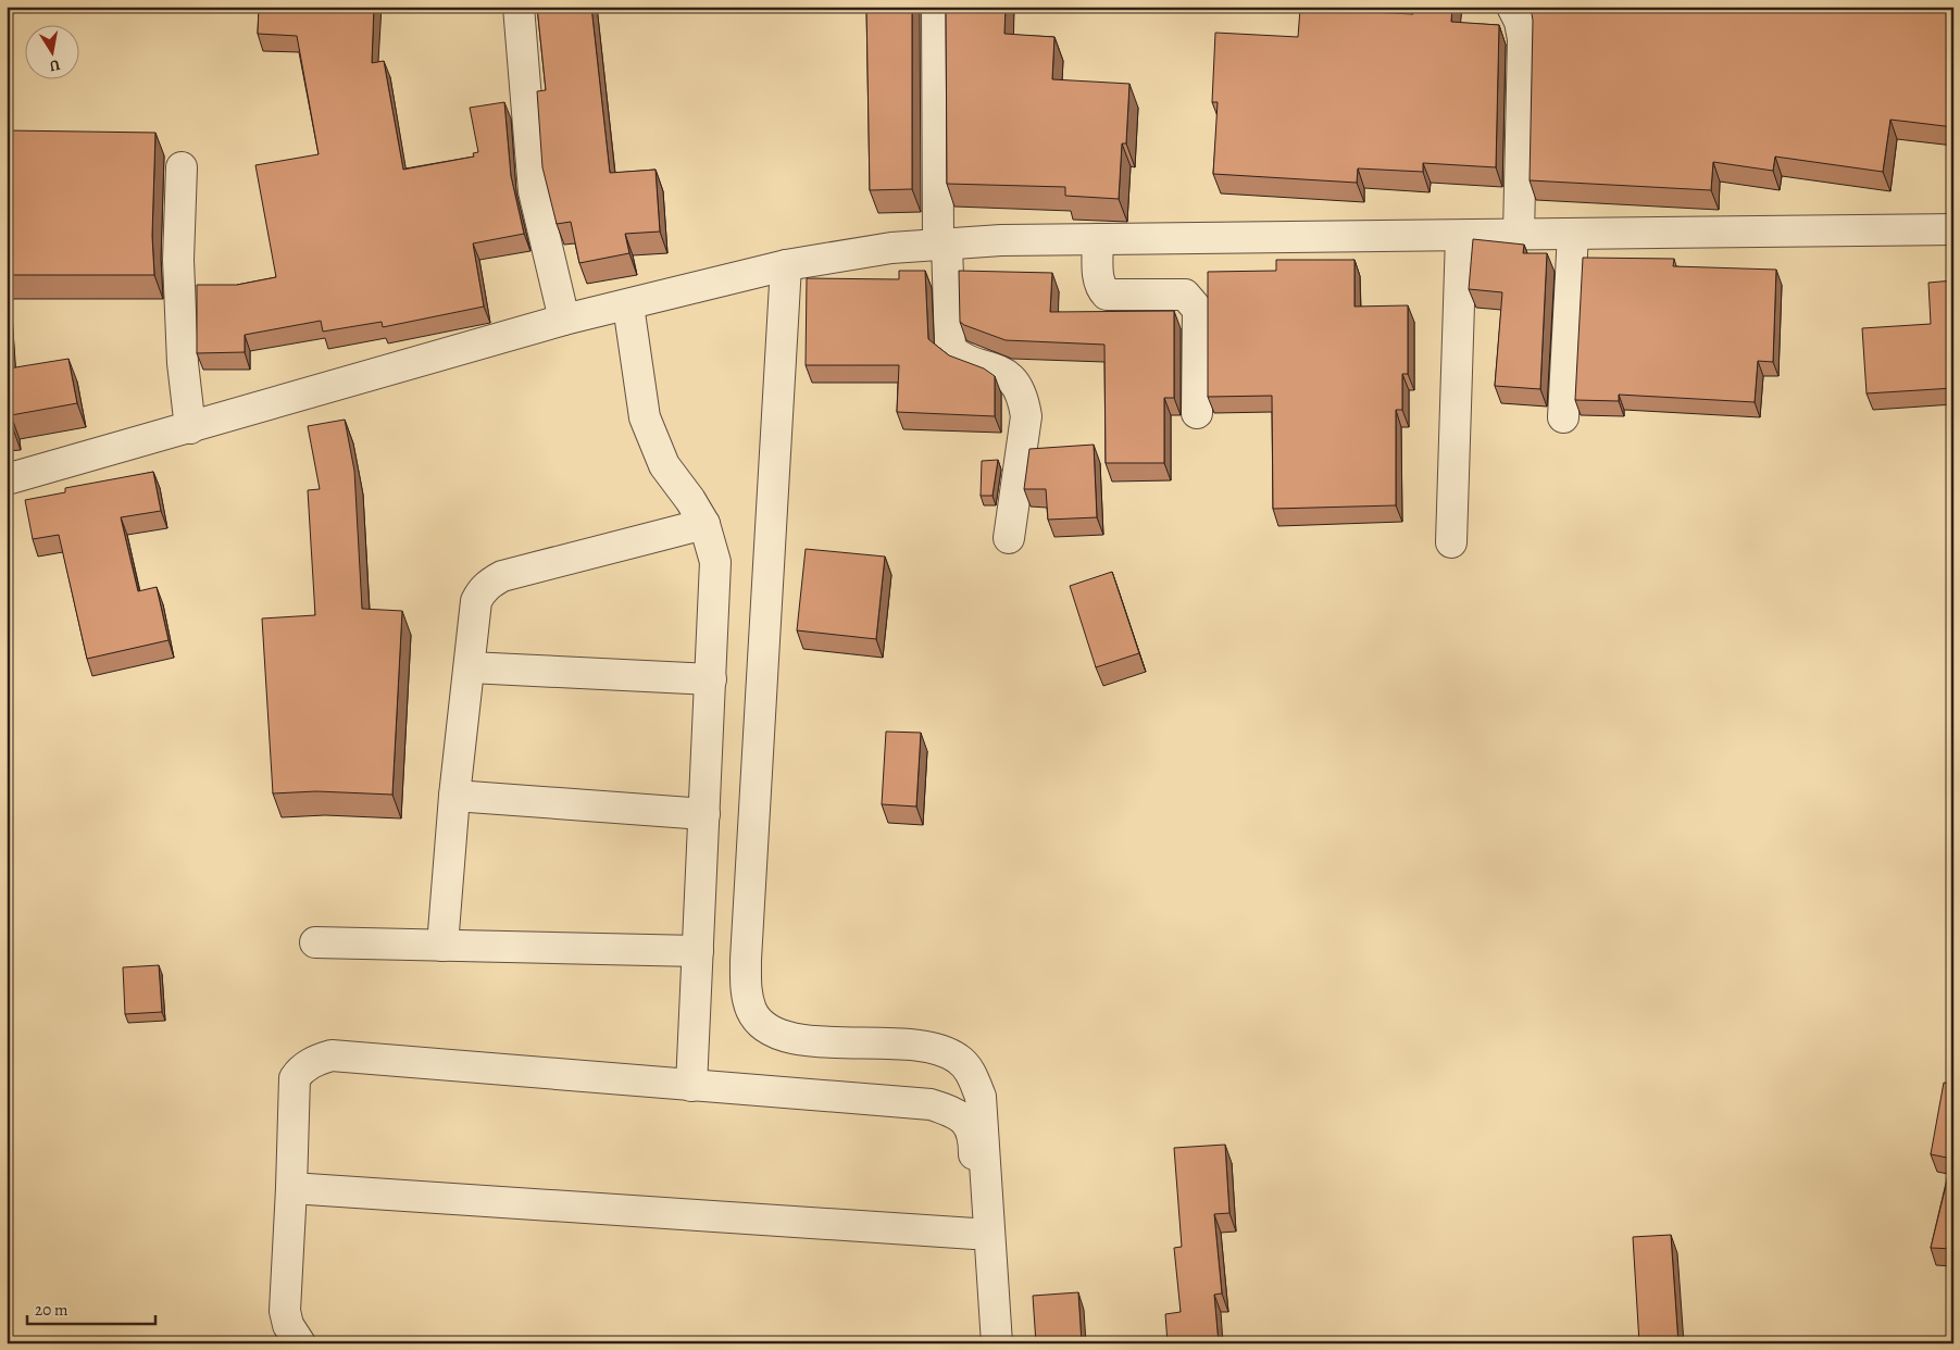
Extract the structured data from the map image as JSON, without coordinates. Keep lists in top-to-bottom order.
{
  "scale_bar": "20 m",
  "north": "bottom"
}
